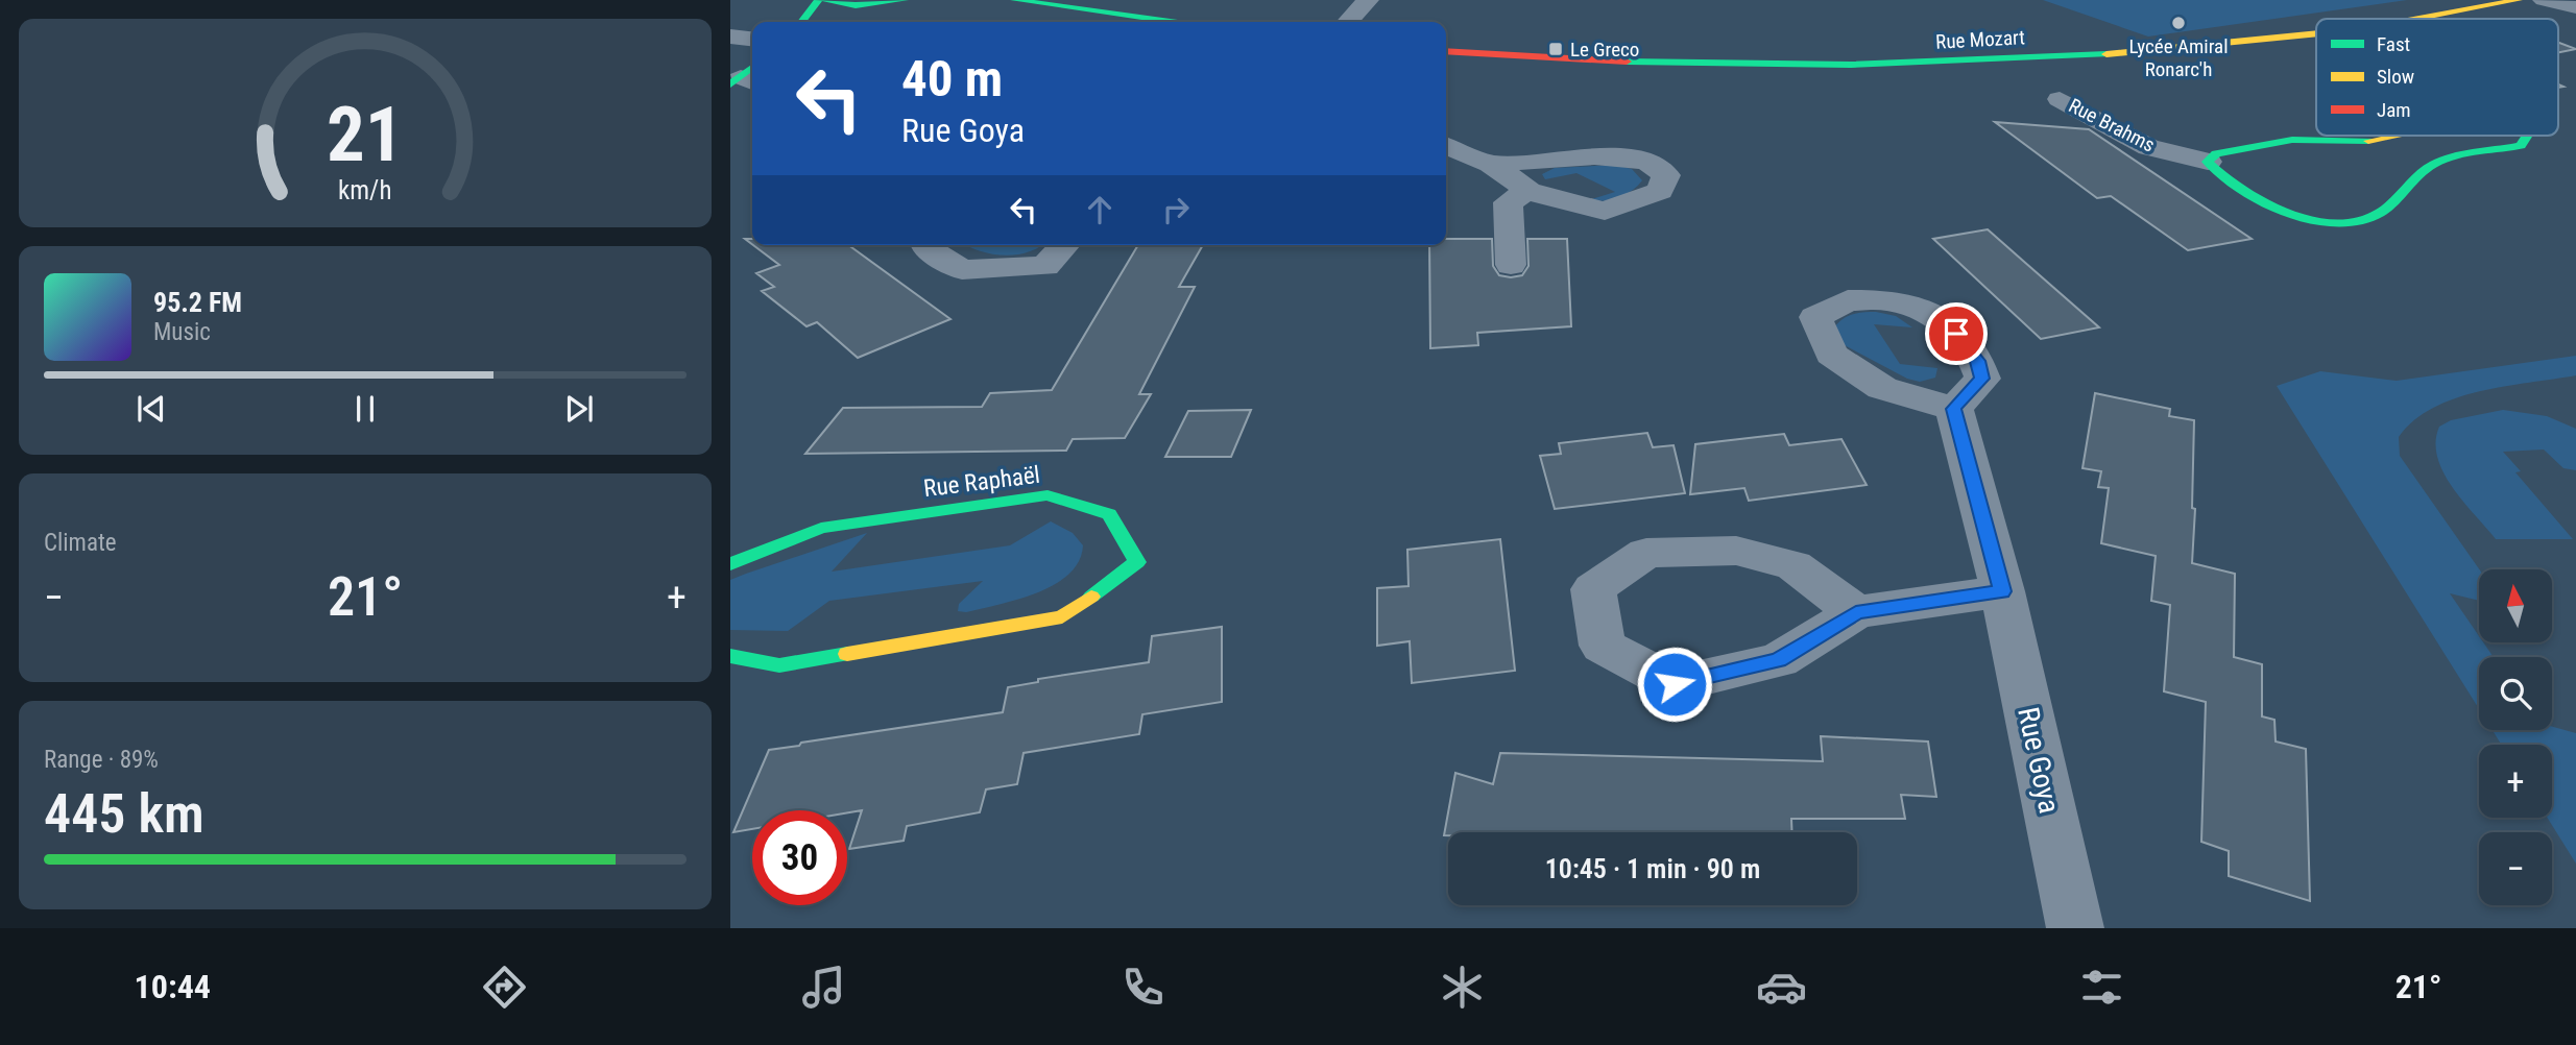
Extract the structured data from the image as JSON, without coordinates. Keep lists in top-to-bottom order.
{
  "streets": {
    "street": [
      "Rue Mozart",
      "Rue Brahms",
      "Rue Raphaël",
      "Rue Goya"
    ]
  },
  "places": {
    "other": ["Lycée Amiral Ronarc'h"],
    "transit": ["Le Greco"]
  },
  "legend": ["Fast", "Slow", "Jam"],
  "north": "top",
  "page": {
    "turn": ["40 m", "Rue Goya"],
    "song": ["95.2 FM", "Music"],
    "tile": [
      "Climate",
      ["Range · 89%", "445 km"]
    ],
    "heat": ["−", "21°", "+"],
    "map_buttons": ["+", "−"],
    "limit": "30",
    "trip": "10:45 · 1 min · 90 m",
    "tabs": ["10:44", "21°"],
    "gauge": ["21", "km/h"]
  }
}
